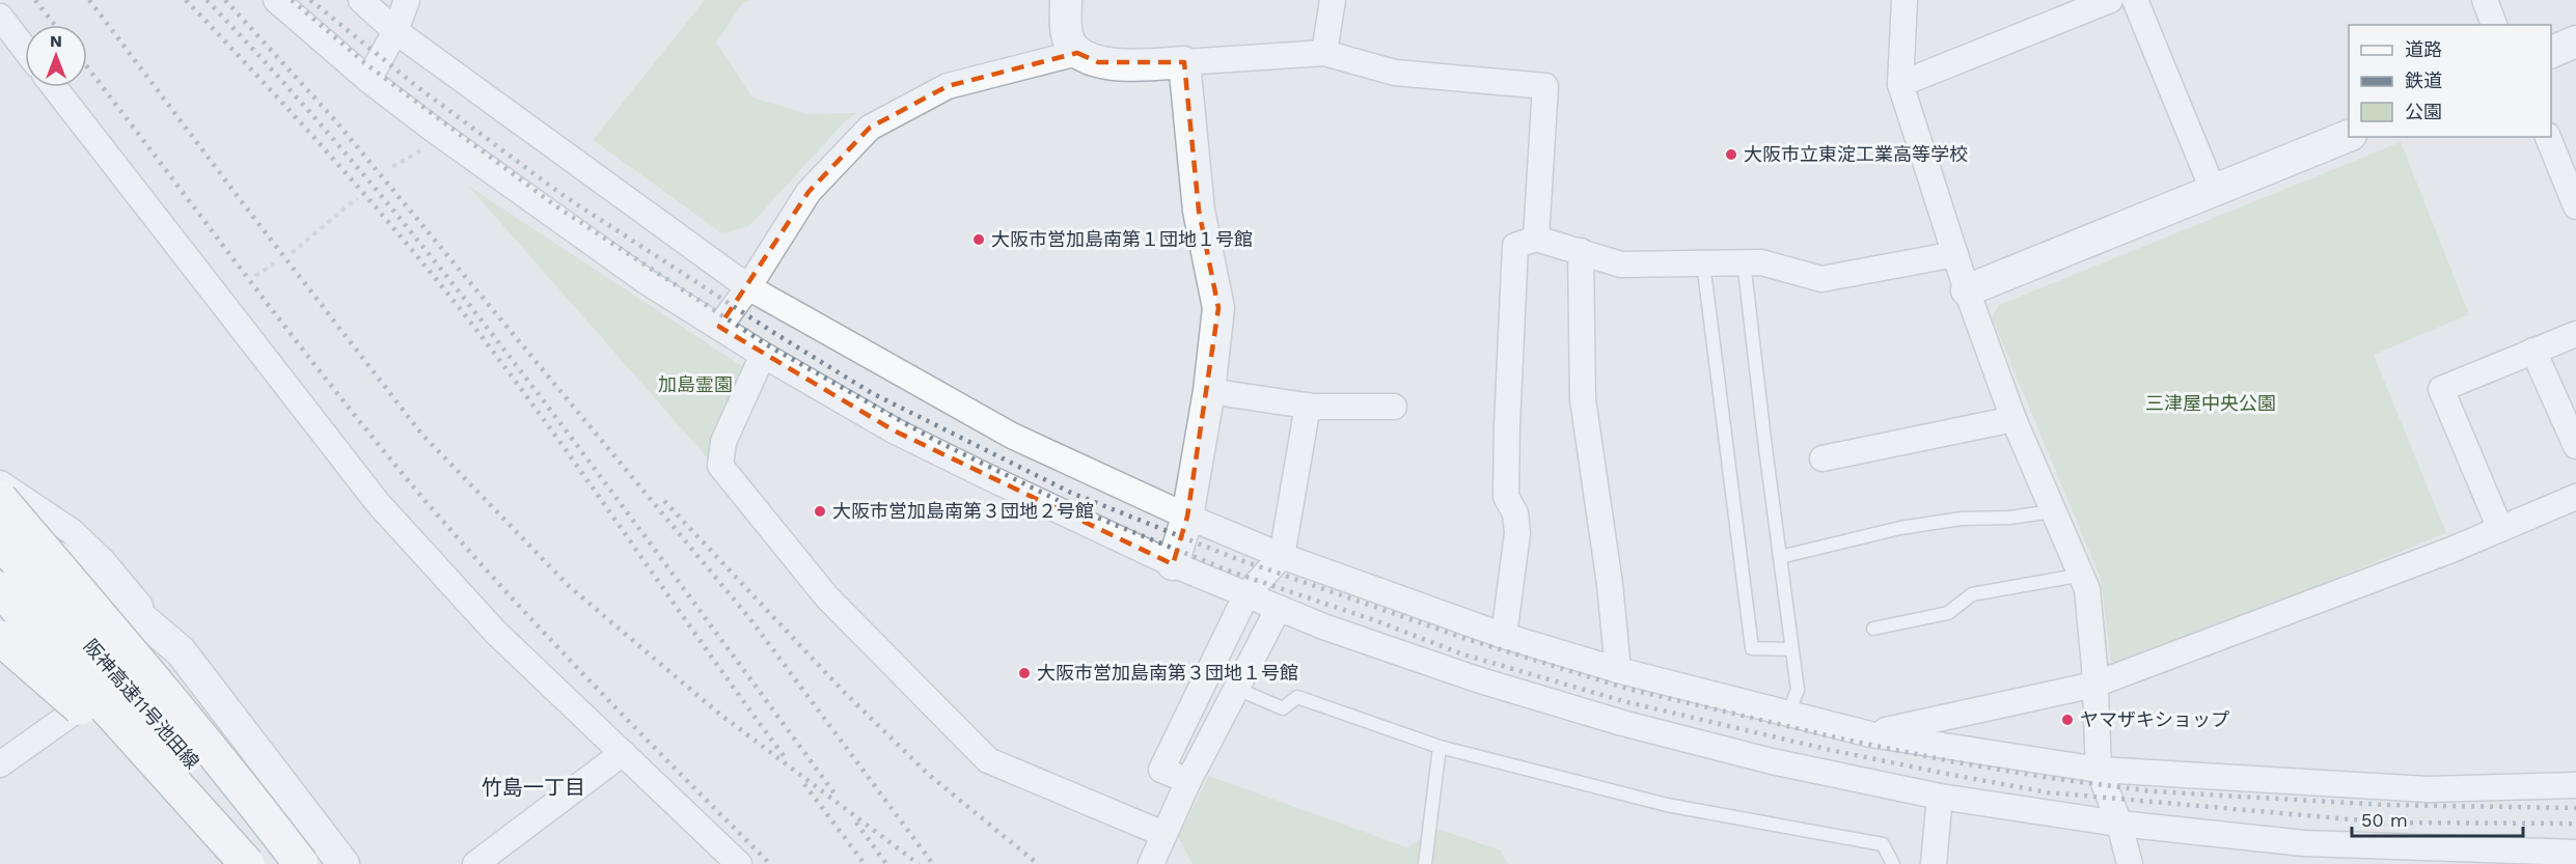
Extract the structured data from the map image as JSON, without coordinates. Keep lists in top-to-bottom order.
{
  "streets": {
    "highway": ["阪神高速11号池田線"]
  },
  "districts": ["竹島一丁目"],
  "parks": ["加島霊園", "三津屋中央公園"],
  "places": [
    "大阪市立東淀工業高等学校",
    "大阪市営加島南第１団地１号館",
    "大阪市営加島南第３団地２号館",
    "大阪市営加島南第３団地１号館",
    "ヤマザキショップ"
  ],
  "legend": ["道路", "鉄道", "公園"],
  "scale_bar": "50 m",
  "north": "top"
}
